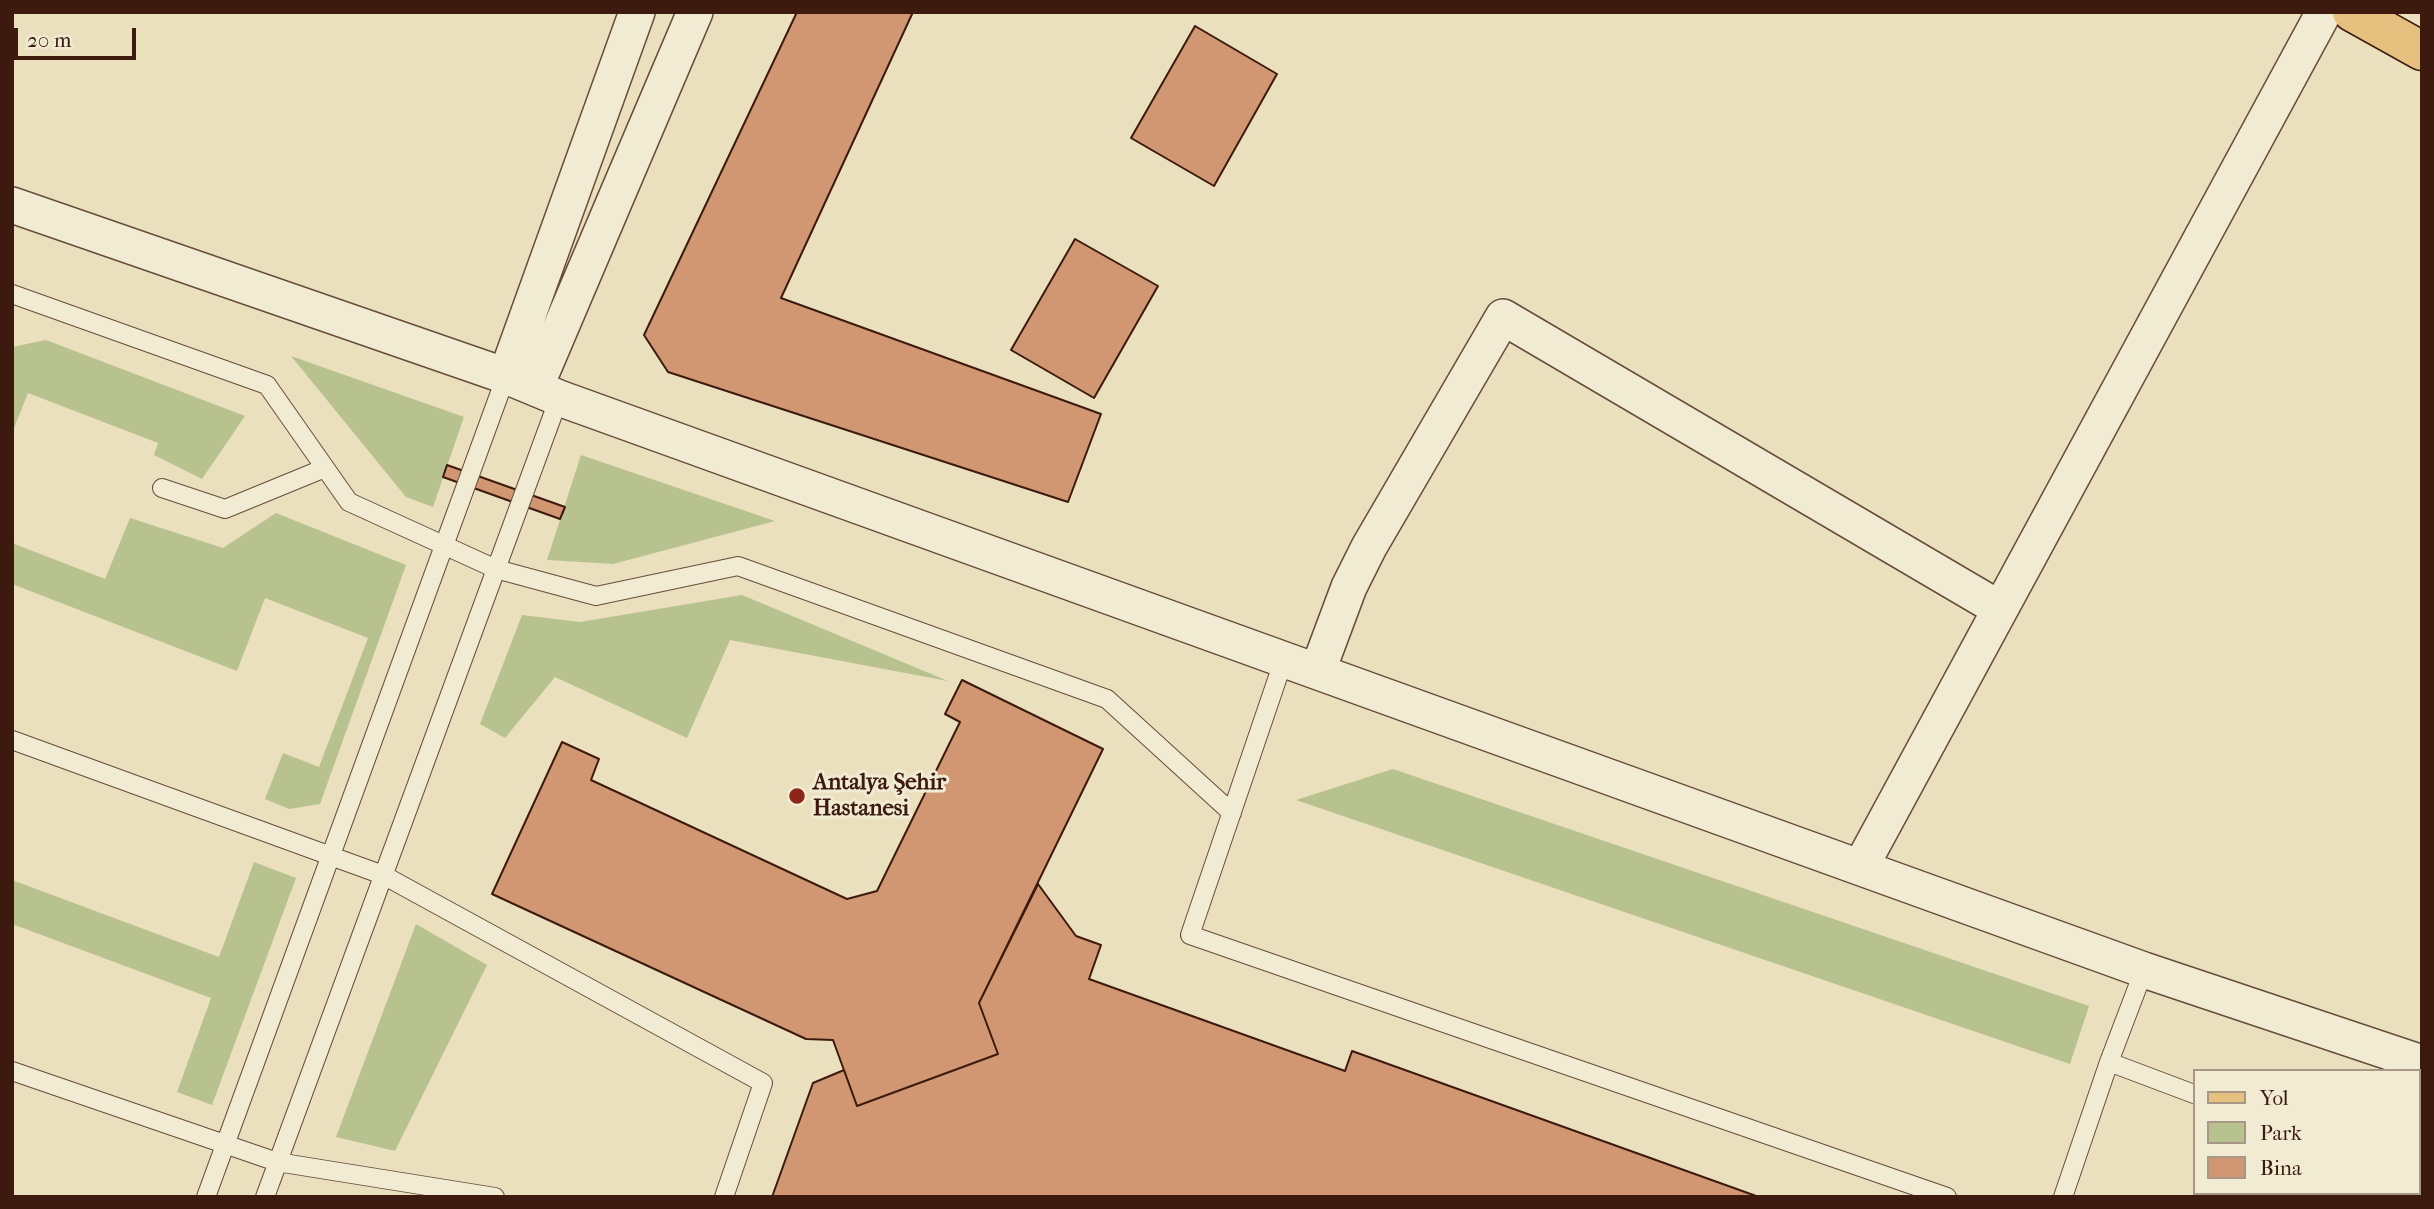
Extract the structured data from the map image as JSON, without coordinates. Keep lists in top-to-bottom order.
{
  "places": ["Antalya Şehir Hastanesi"],
  "legend": ["Yol", "Park", "Bina"],
  "scale_bar": "20 m"
}
